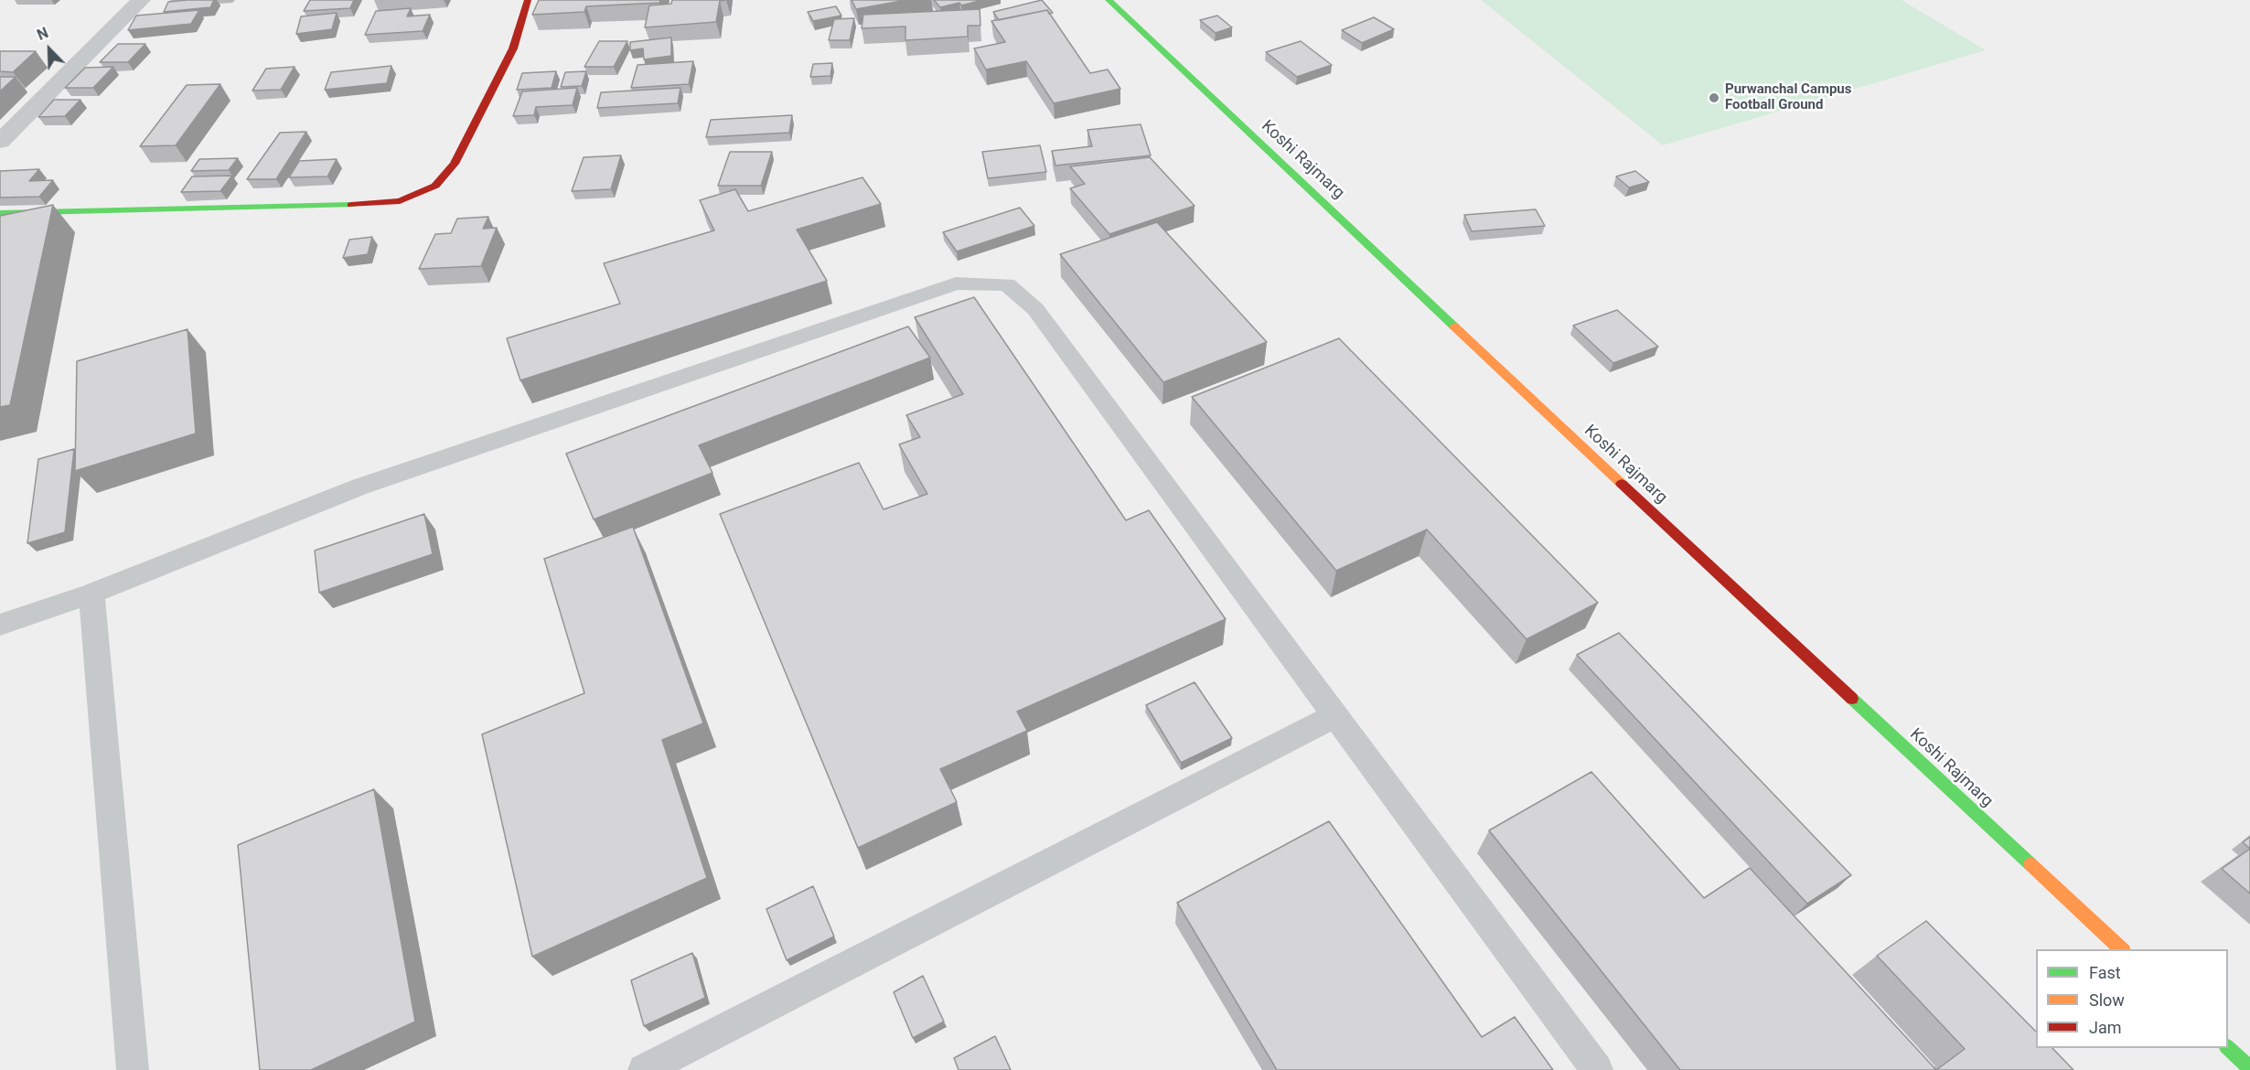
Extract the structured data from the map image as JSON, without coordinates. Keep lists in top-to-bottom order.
{
  "streets": {
    "main road": ["Koshi Rajmarg"]
  },
  "places": ["Purwanchal Campus Football Ground"],
  "legend": ["Fast", "Slow", "Jam"],
  "north": "top left"
}
